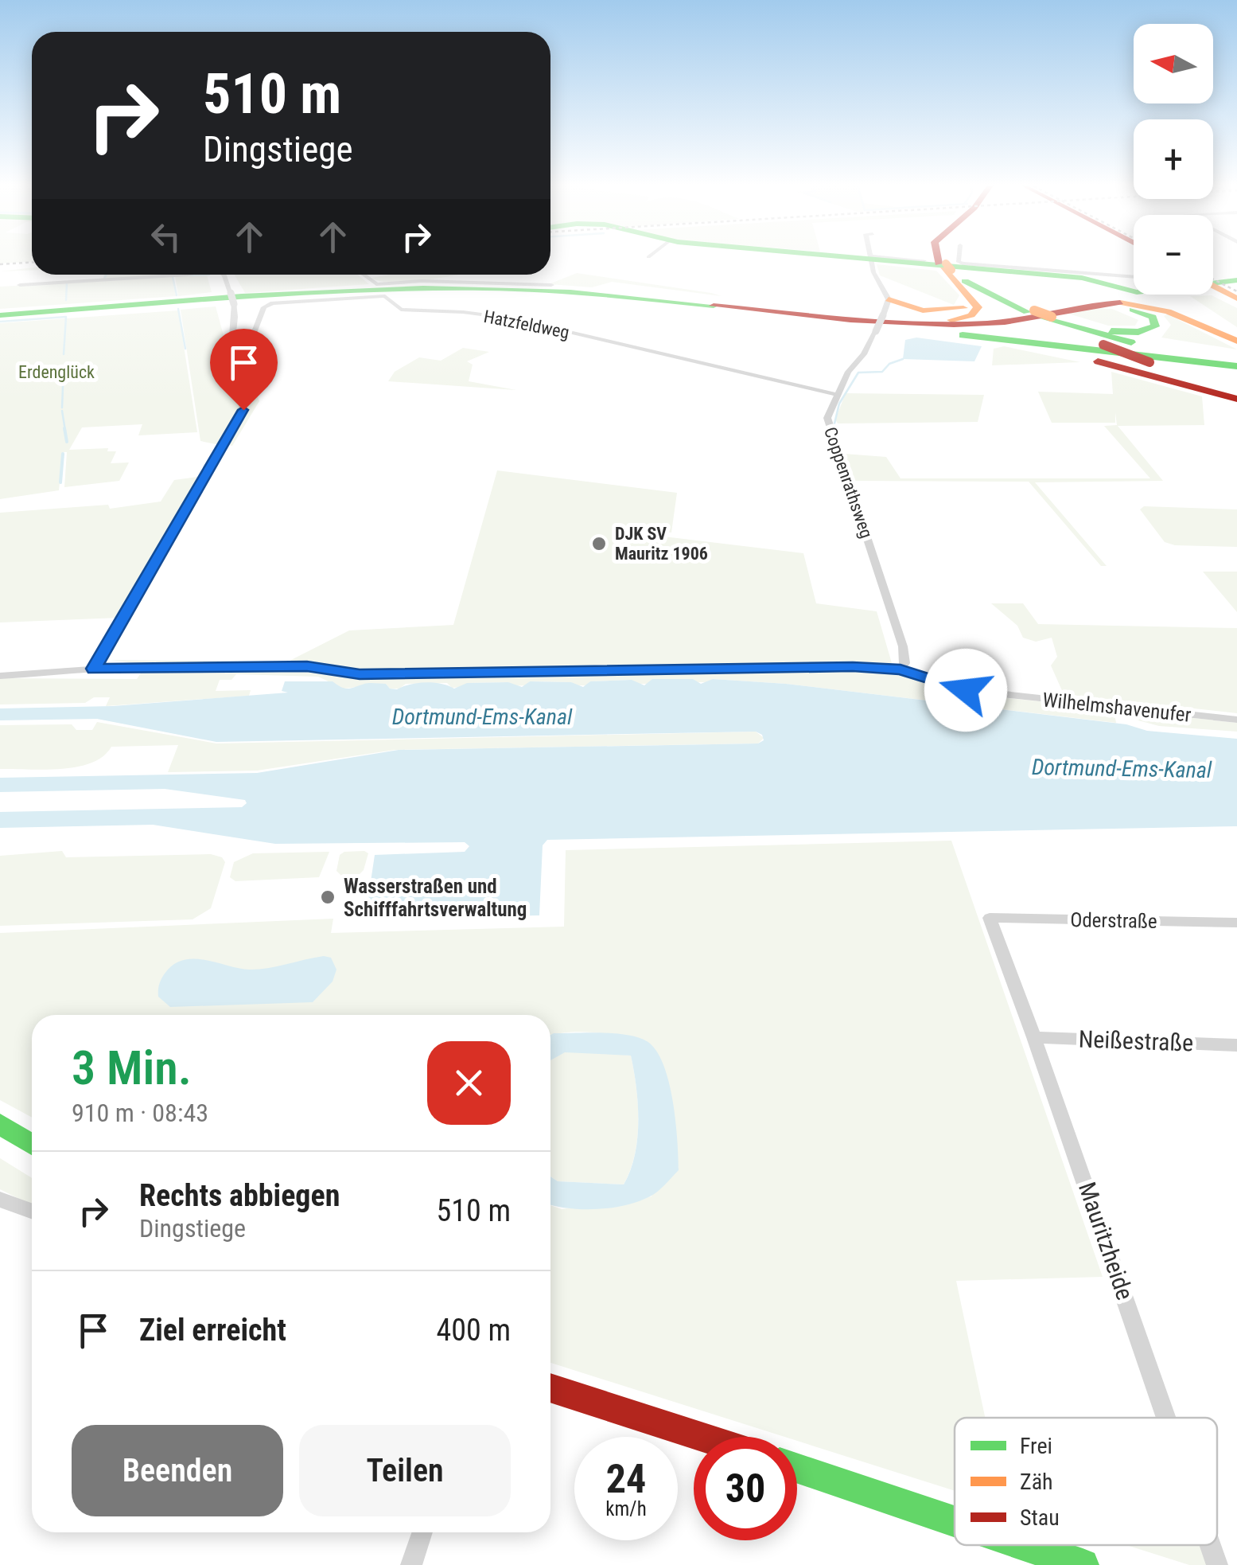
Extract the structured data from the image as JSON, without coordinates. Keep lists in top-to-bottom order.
{
  "streets": {
    "street": [
      "Hatzfeldweg",
      "Coppenrathsweg",
      "Wilhelmshavenufer",
      "Oderstraße",
      "Neißestraße",
      "Mauritzheide"
    ]
  },
  "crossings": [
    ["Hatzfeldweg", "Coppenrathsweg"],
    ["Coppenrathsweg", "Wilhelmshavenufer"],
    ["Oderstraße", "Mauritzheide"],
    ["Neißestraße", "Mauritzheide"]
  ],
  "water": ["Dortmund-Ems-Kanal"],
  "parks": ["Erdenglück"],
  "places": ["DJK SV Mauritz 1906", "Wasserstraßen und Schifffahrtsverwaltung"],
  "legend": ["Frei", "Zäh", "Stau"],
  "north": "left",
  "page": {
    "map_buttons": ["+", "−"],
    "turn": ["510 m", "Dingstiege"],
    "heading": ["3 Min.", "910 m · 08:43"],
    "list": [
      {
        "name": "Rechts abbiegen",
        "note": "Dingstiege",
        "value": "510 m"
      },
      {
        "name": "Ziel erreicht",
        "value": "400 m"
      }
    ],
    "buttons": ["Beenden", "Teilen"],
    "speed": "24 km/h",
    "limit": "30"
  }
}
